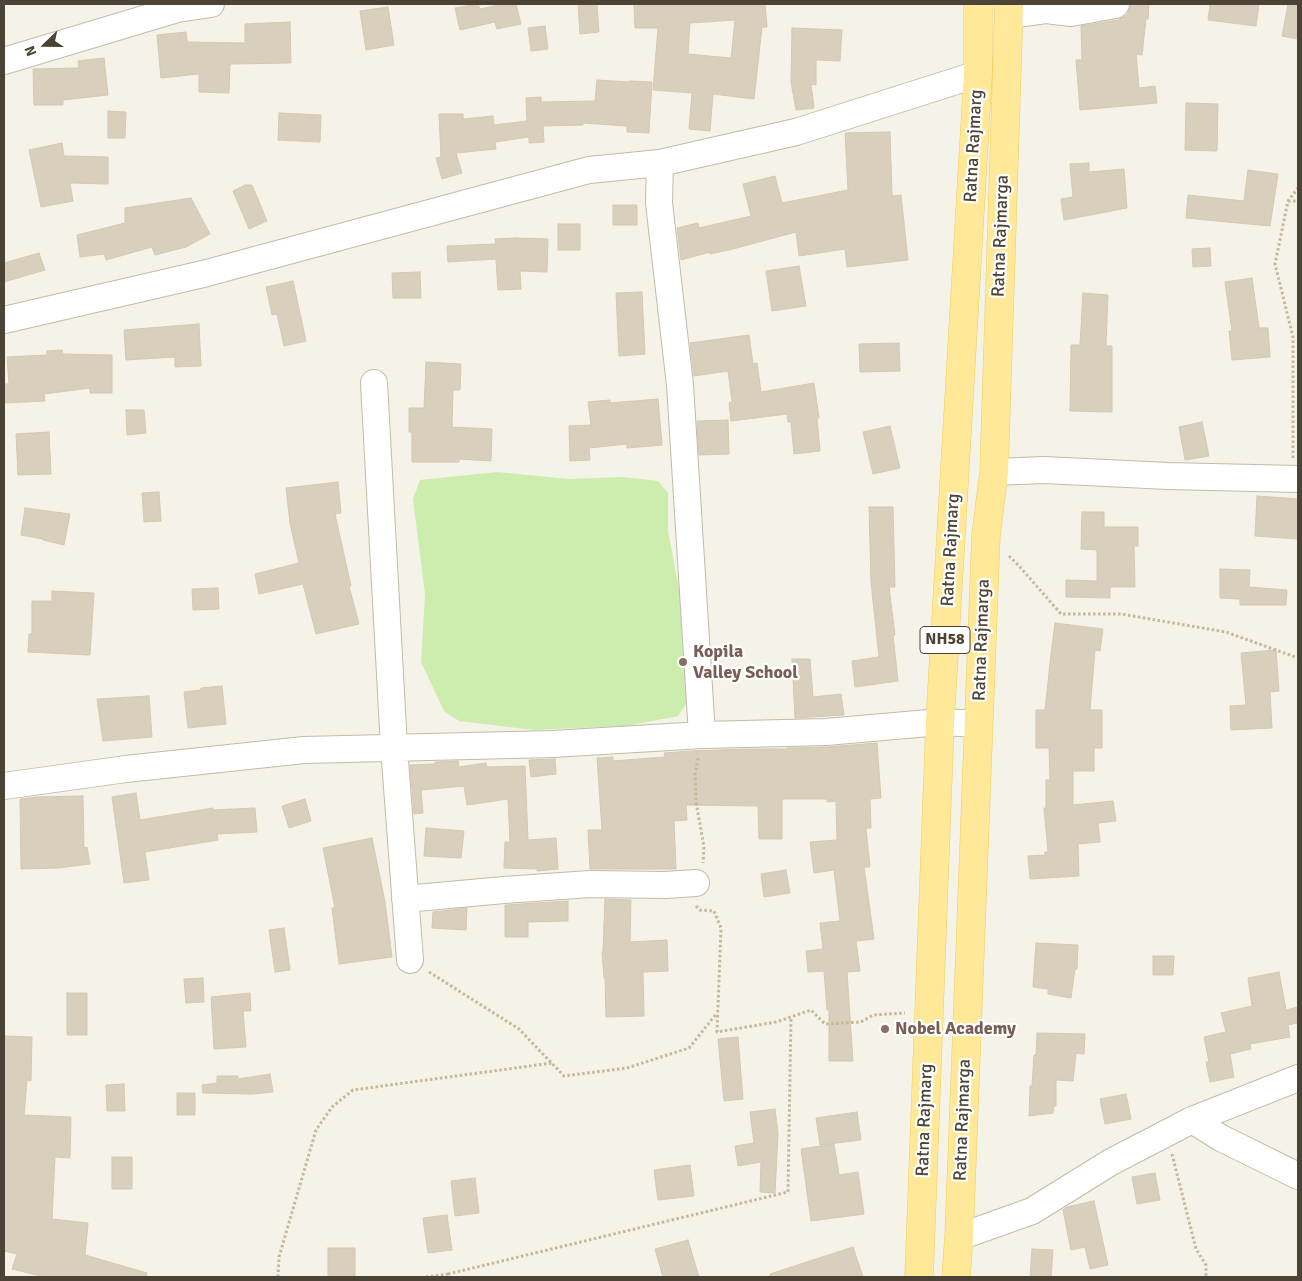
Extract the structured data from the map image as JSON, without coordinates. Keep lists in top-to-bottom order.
{
  "streets": {
    "main road": ["Ratna Rajmarg", "Ratna Rajmarga", "NH58"]
  },
  "places": ["Kopila Valley School", "Nobel Academy"],
  "north": "left"
}
